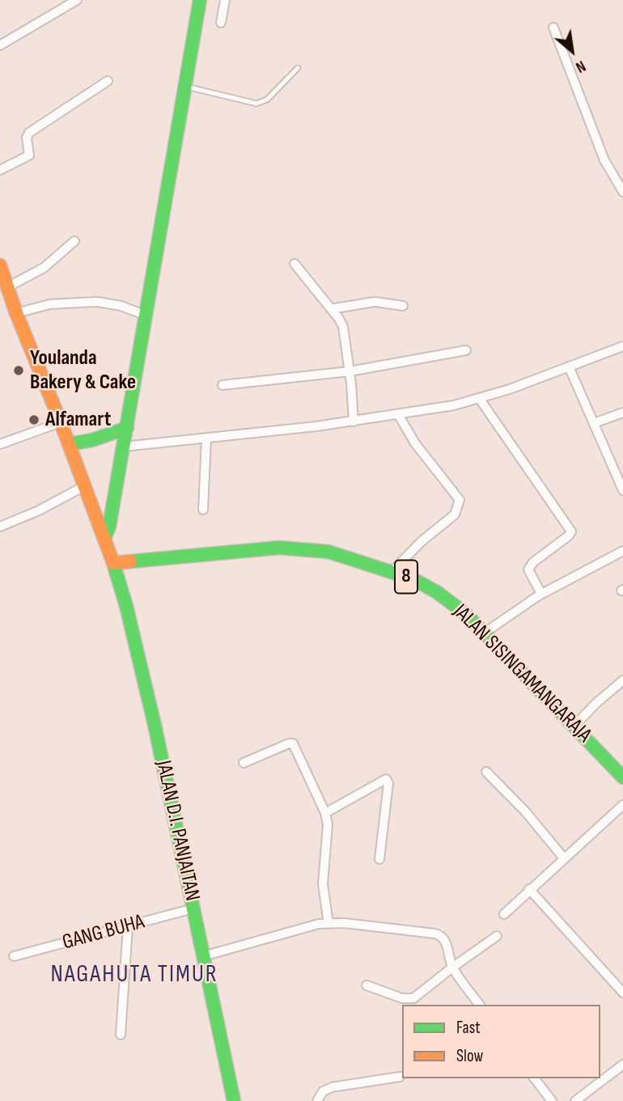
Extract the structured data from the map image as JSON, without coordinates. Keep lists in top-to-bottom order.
{
  "streets": {
    "main road": ["8", "JALAN SISINGAMANGARAJA", "JALAN D.I. PANJAITAN"],
    "street": ["GANG BUHA"]
  },
  "crossings": [
    ["JALAN SISINGAMANGARAJA", "JALAN D.I. PANJAITAN"],
    ["JALAN D.I. PANJAITAN", "GANG BUHA"]
  ],
  "districts": ["NAGAHUTA TIMUR"],
  "places": ["Youlanda Bakery & Cake", "Alfamart"],
  "legend": ["Fast", "Slow"],
  "north": "bottom right"
}
